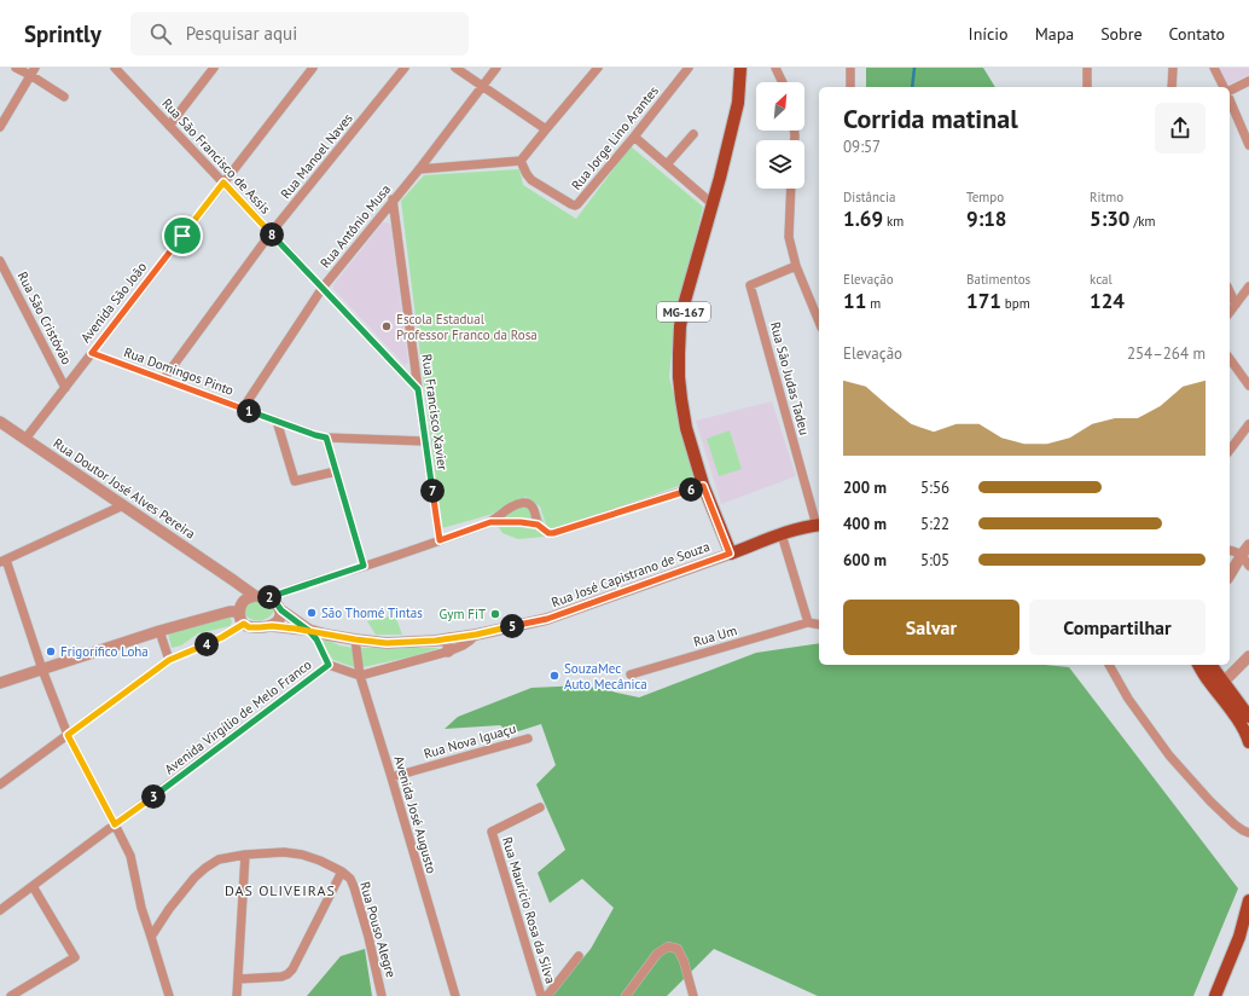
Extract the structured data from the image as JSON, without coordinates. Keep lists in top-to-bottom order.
{
  "streets": {
    "main road": ["MG-167", "Rua José Capistrano de Souza"],
    "street": [
      "Rua Jorge Lino Arantes",
      "Rua São Francisco de Assis",
      "Rua Manoel Naves",
      "Rua Antônio Musa",
      "Avenida São João",
      "Rua São Cristóvão",
      "Rua Domingos Pinto",
      "Rua São Judas Tadeu",
      "Rua Francisco Xavier",
      "Rua Doutor José Alves Pereira",
      "Rua Um",
      "Avenida Virgílio de Melo Franco",
      "Rua Nova Iguaçu",
      "Avenida José Augusto",
      "Rua Maurício Rosa da Silva",
      "Rua Pouso Alegre"
    ]
  },
  "crossings": [
    ["Rua São Francisco de Assis", "Rua Manoel Naves"],
    ["Rua São Francisco de Assis", "Rua Antônio Musa"],
    ["Rua São Francisco de Assis", "Avenida São João"],
    ["Rua São Francisco de Assis", "Rua Francisco Xavier"],
    ["Rua Manoel Naves", "Rua Domingos Pinto"],
    ["Rua Antônio Musa", "Rua Domingos Pinto"],
    ["Rua Antônio Musa", "Rua Francisco Xavier"],
    ["Avenida São João", "Rua São Cristóvão"],
    ["Avenida São João", "Rua Domingos Pinto"],
    ["Avenida São João", "Rua Doutor José Alves Pereira"],
    ["MG-167", "Rua José Capistrano de Souza"],
    ["Rua Domingos Pinto", "Rua Francisco Xavier"],
    ["Rua São Judas Tadeu", "Rua José Capistrano de Souza"],
    ["Rua Doutor José Alves Pereira", "Rua José Capistrano de Souza"],
    ["Rua José Capistrano de Souza", "Avenida Virgílio de Melo Franco"],
    ["Rua José Capistrano de Souza", "Avenida José Augusto"],
    ["Rua Nova Iguaçu", "Avenida José Augusto"]
  ],
  "districts": ["DAS OLIVEIRAS"],
  "places": [
    "Escola Estadual Professor Franco da Rosa",
    "São Thomé Tintas",
    "Gym FiT",
    "Frigorífico Loha",
    "SouzaMec Auto Mecânica"
  ],
  "north": "top right",
  "page": {
    "header": "Sprintly",
    "search": "Pesquisar aqui",
    "nav": [
      "Início",
      "Mapa",
      "Sobre",
      "Contato"
    ],
    "heading": ["Corrida matinal", "09:57"],
    "stats": [
      ["Distância", "1.69 km"],
      ["Tempo", "9:18"],
      ["Ritmo", "5:30 /km"],
      ["Elevação", "11 m"],
      ["Batimentos", "171 bpm"],
      ["kcal", "124"]
    ],
    "pins": [
      "8",
      "1",
      "6",
      "7",
      "2",
      "5",
      "4",
      "3"
    ],
    "chart": ["Elevação", "254–264 m"],
    "list": [
      {
        "name": "200 m",
        "note": "5:56"
      },
      {
        "name": "400 m",
        "note": "5:22"
      },
      {
        "name": "600 m",
        "note": "5:05"
      }
    ],
    "buttons": ["Salvar", "Compartilhar"]
  }
}
